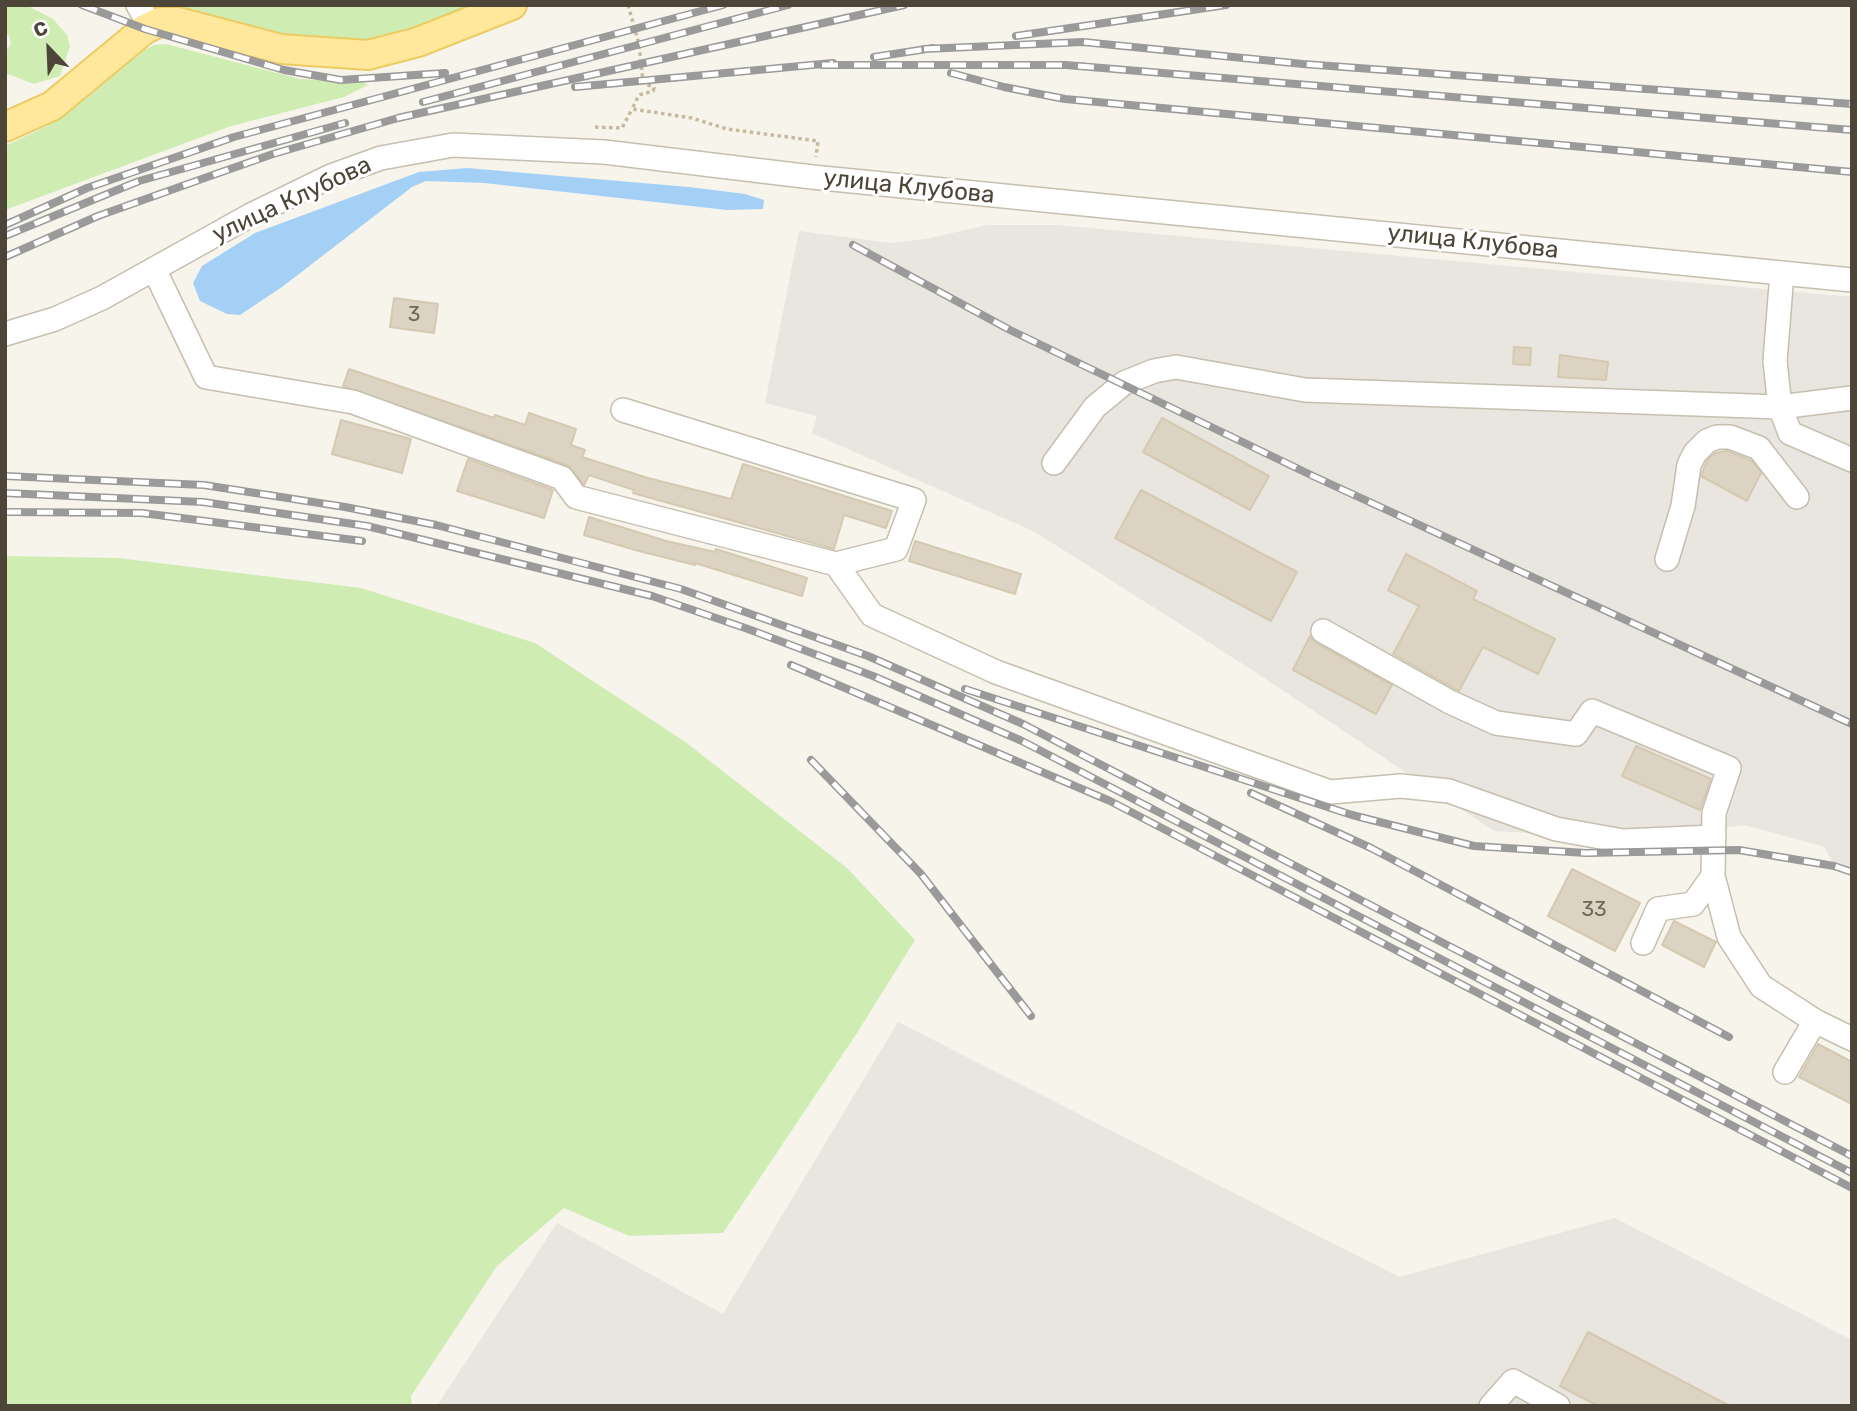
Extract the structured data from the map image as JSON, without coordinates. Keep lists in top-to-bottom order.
{
  "streets": {
    "street": ["улица Клубова"]
  },
  "house_numbers": ["3", "33"],
  "north": "top left"
}
